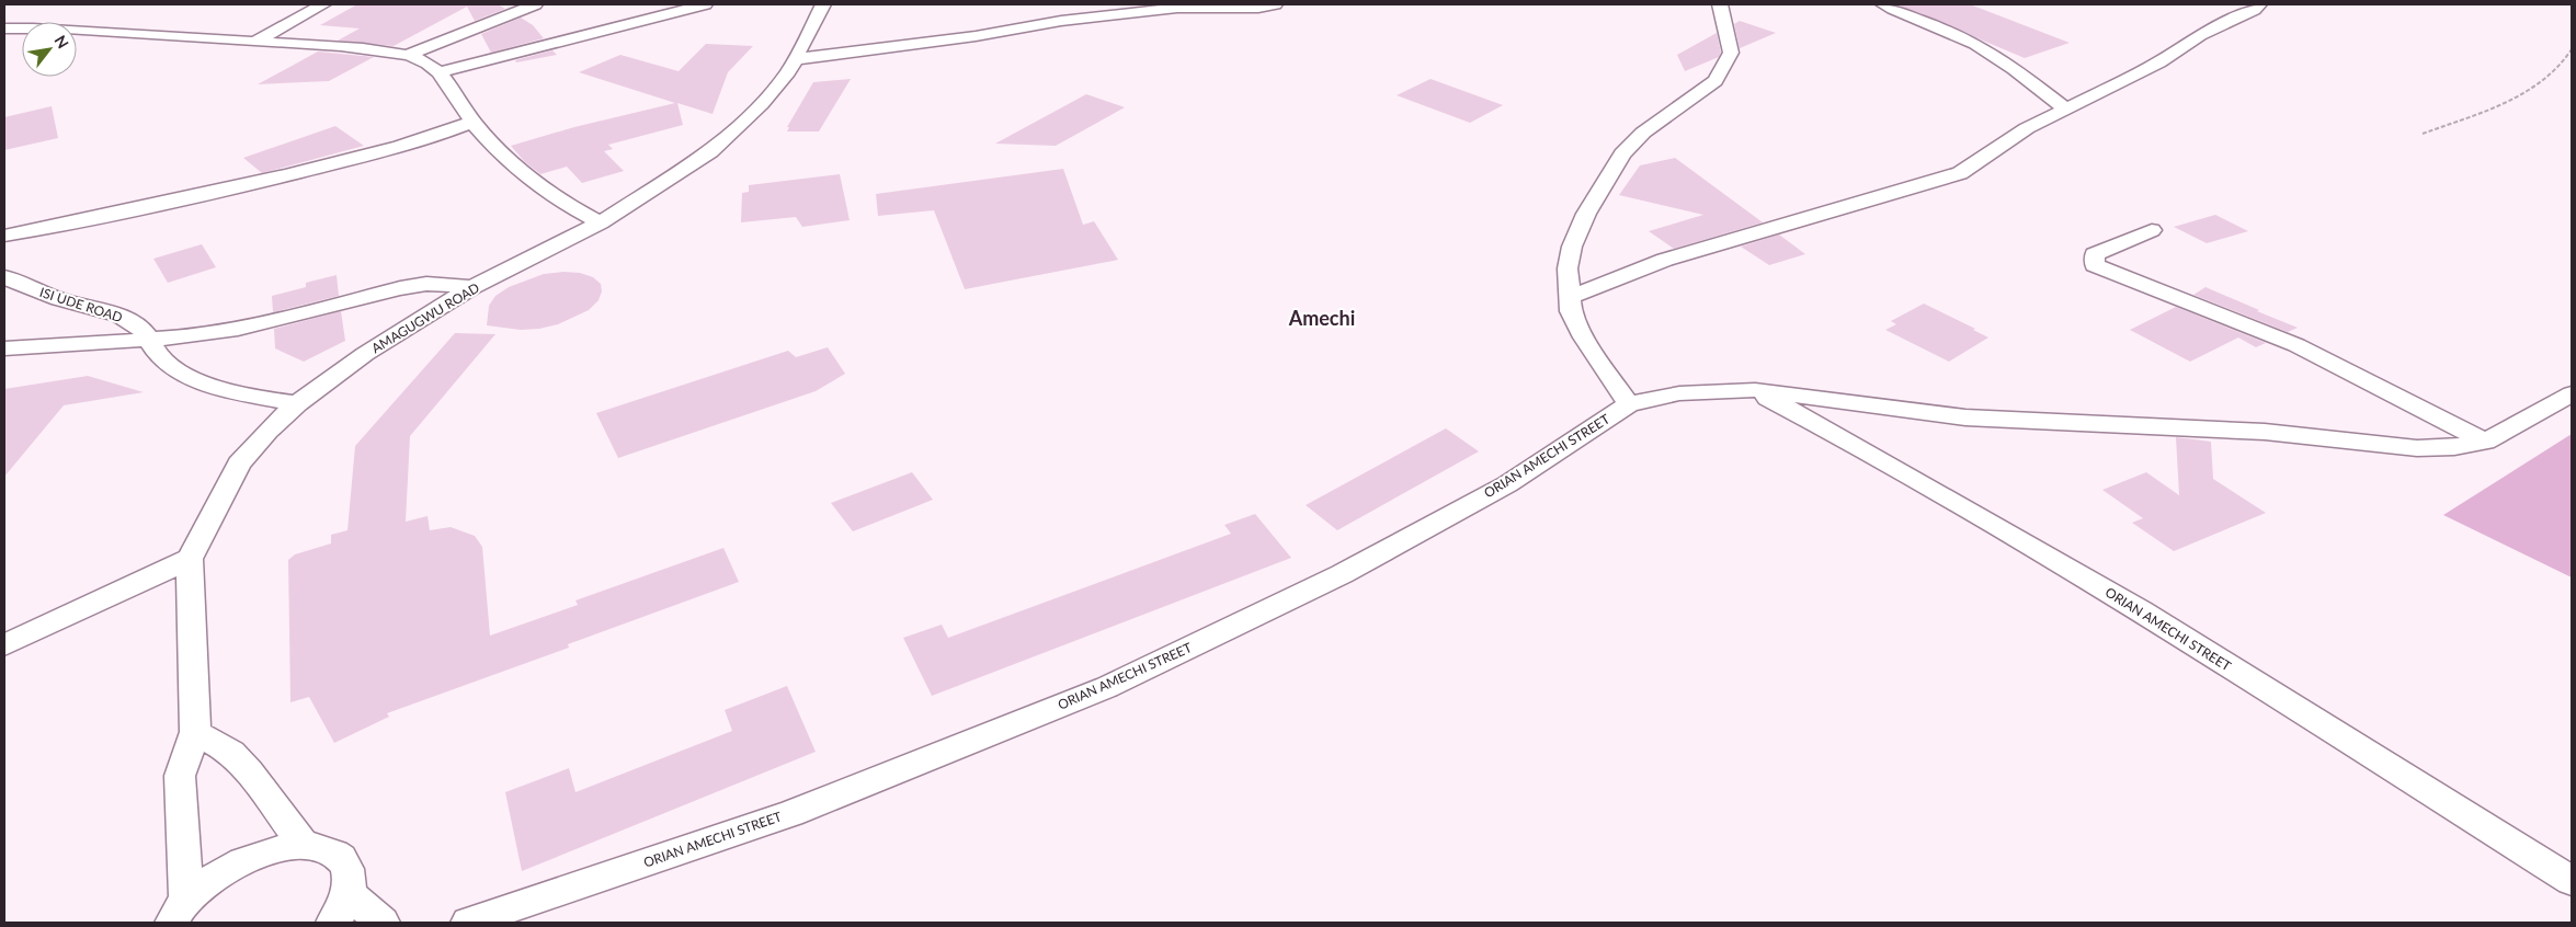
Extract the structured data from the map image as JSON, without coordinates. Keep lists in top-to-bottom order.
{
  "streets": {
    "street": ["ISI UDE ROAD", "AMAGUGWU ROAD", "ORIAN AMECHI STREET"]
  },
  "crossings": [
    ["ISI UDE ROAD", "AMAGUGWU ROAD"]
  ],
  "districts": ["Amechi"],
  "north": "top right"
}
